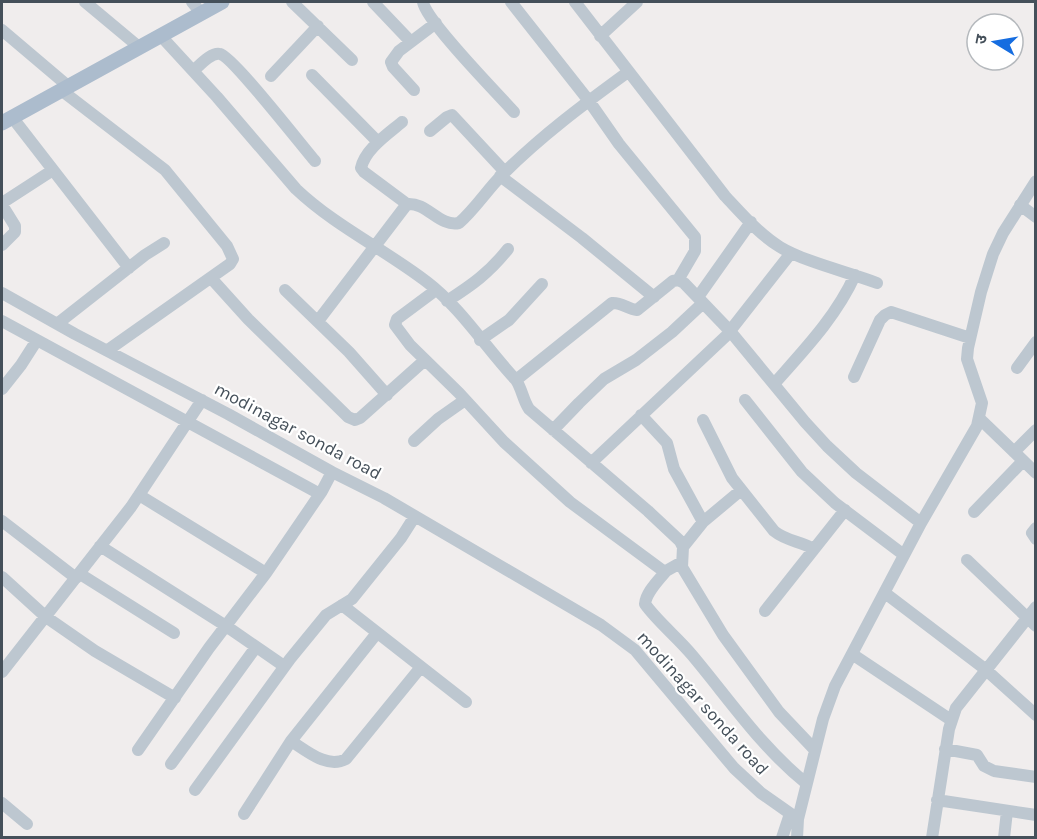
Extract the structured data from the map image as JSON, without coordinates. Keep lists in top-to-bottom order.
{
  "streets": {
    "street": ["modinagar sonda road"]
  },
  "north": "left"
}
